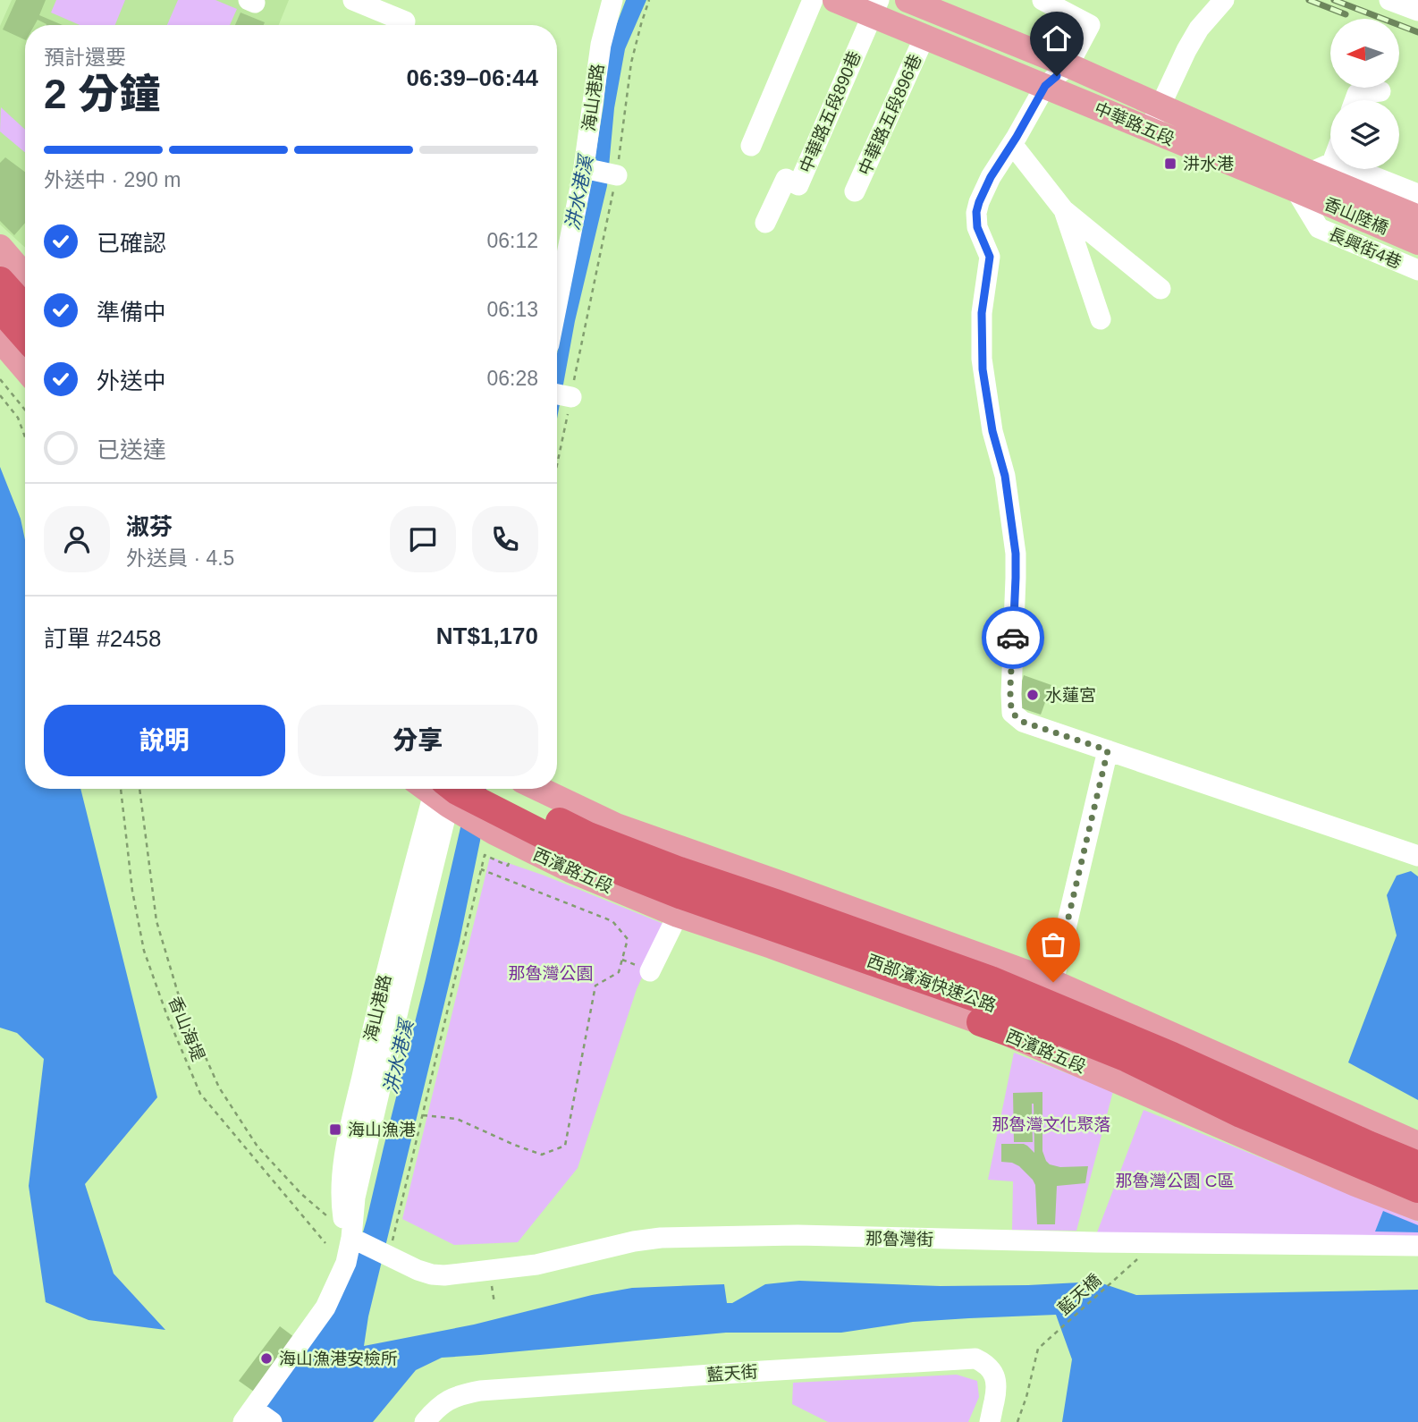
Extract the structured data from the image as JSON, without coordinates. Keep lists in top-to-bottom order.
{
  "streets": {
    "highway": ["西部濱海快速公路"],
    "main road": ["中華路五段", "香山陸橋", "西濱路五段"],
    "street": [
      "海山港路",
      "中華路五段890巷",
      "中華路五段896巷",
      "長興街4巷",
      "那魯灣街",
      "藍天街"
    ],
    "path": ["香山海堤", "藍天橋"]
  },
  "crossings": [
    ["海山港路", "那魯灣街"],
    ["中華路五段890巷", "中華路五段"],
    ["中華路五段896巷", "中華路五段"],
    ["中華路五段", "香山陸橋"],
    ["中華路五段", "長興街4巷"],
    ["香山陸橋", "長興街4巷"]
  ],
  "water": ["汫水港溪"],
  "parks": ["那魯灣公園", "那魯灣文化聚落", "那魯灣公園 C區"],
  "places": {
    "transit": ["汫水港", "海山漁港"],
    "other": ["水蓮宮", "海山漁港安檢所"]
  },
  "north": "left",
  "page": {
    "heading": ["2 分鐘", "預計還要", "06:39–06:44"],
    "panel": [
      "淑芬",
      "外送員 · 4.5",
      "訂單 #2458",
      "NT$1,170"
    ],
    "bar": "外送中 · 290 m",
    "list": [
      ["已確認", "06:12"],
      ["準備中", "06:13"],
      ["外送中", "06:28"],
      "已送達"
    ],
    "buttons": ["說明", "分享"]
  }
}
